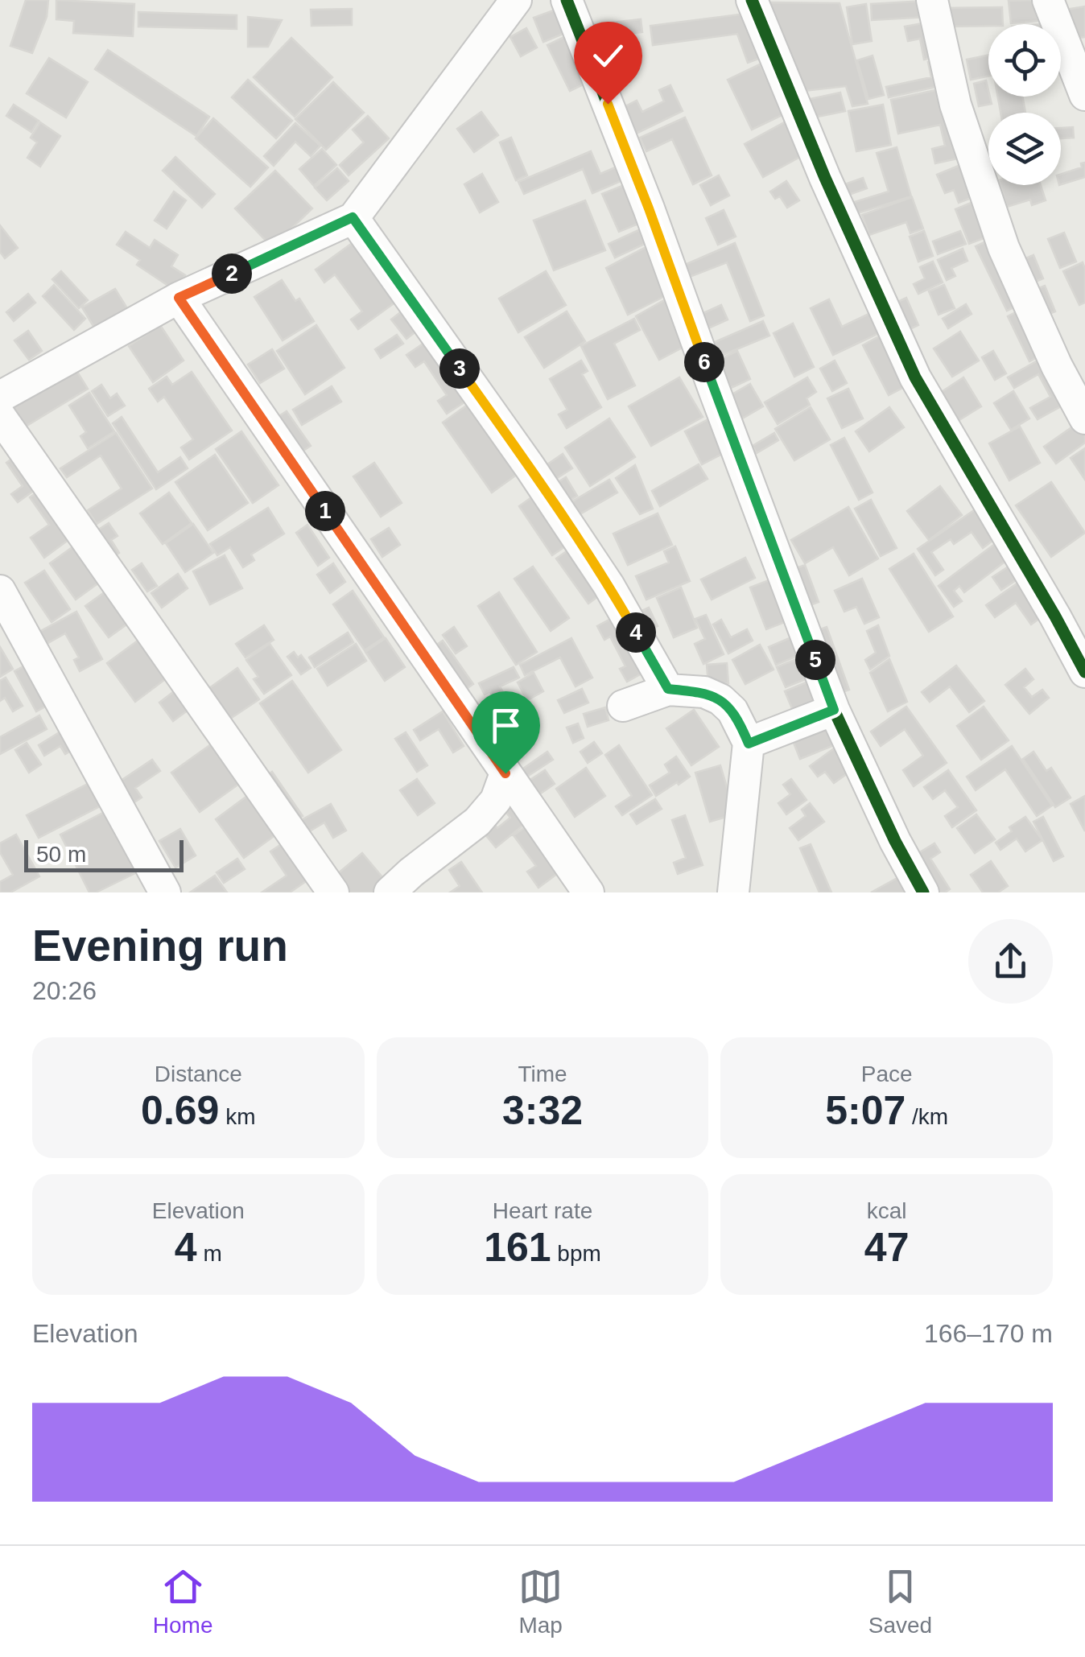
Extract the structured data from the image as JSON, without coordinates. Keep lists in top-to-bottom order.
{
  "scale_bar": "50 m",
  "page": {
    "pins": [
      "2",
      "6",
      "3",
      "1",
      "4",
      "5"
    ],
    "scale": "50 m",
    "heading": ["Evening run", "20:26"],
    "stats": [
      ["Distance", "0.69 km"],
      ["Time", "3:32"],
      ["Pace", "5:07 /km"],
      ["Elevation", "4 m"],
      ["Heart rate", "161 bpm"],
      ["kcal", "47"]
    ],
    "chart": ["Elevation", "166–170 m"],
    "tabs": ["Home", "Map", "Saved"]
  }
}
